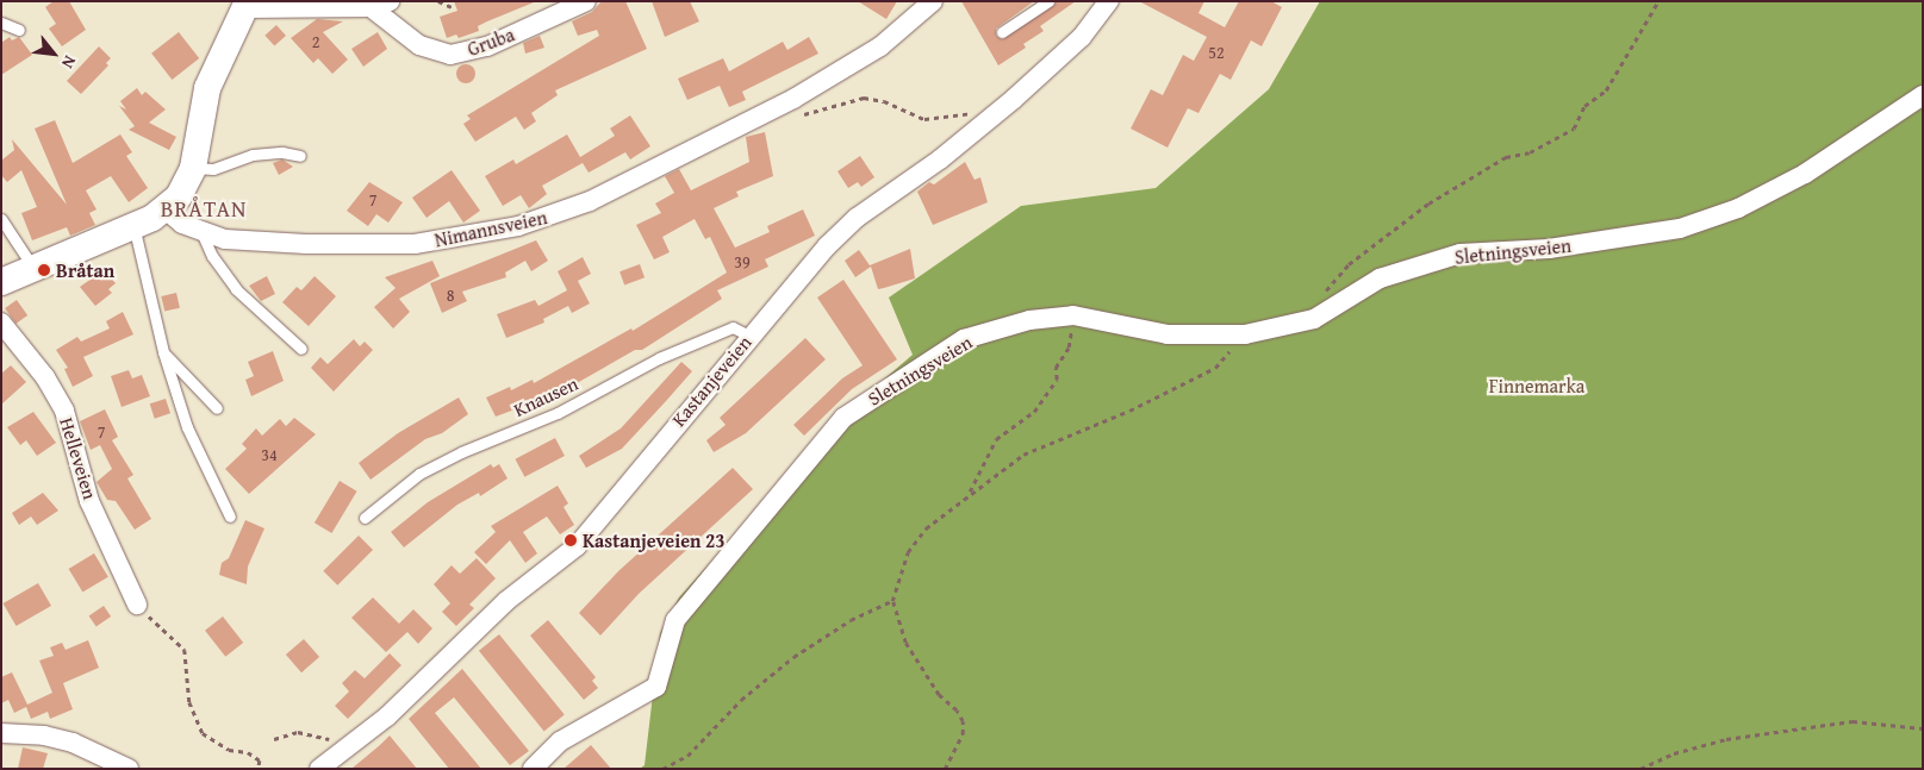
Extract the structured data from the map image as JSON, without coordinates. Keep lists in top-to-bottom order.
{
  "streets": {
    "street": [
      "Gruba",
      "Nimannsveien",
      "Sletningsveien",
      "Kastanjeveien",
      "Helleveien"
    ],
    "lane": ["Knausen"]
  },
  "crossings": [
    ["Kastanjeveien", "Knausen"]
  ],
  "districts": ["BRÅTAN"],
  "parks": ["Finnemarka"],
  "places": ["Bråtan", "Kastanjeveien 23"],
  "house_numbers": [
    "2",
    "52",
    "7",
    "39",
    "8",
    "7",
    "34"
  ],
  "north": "bottom right"
}
